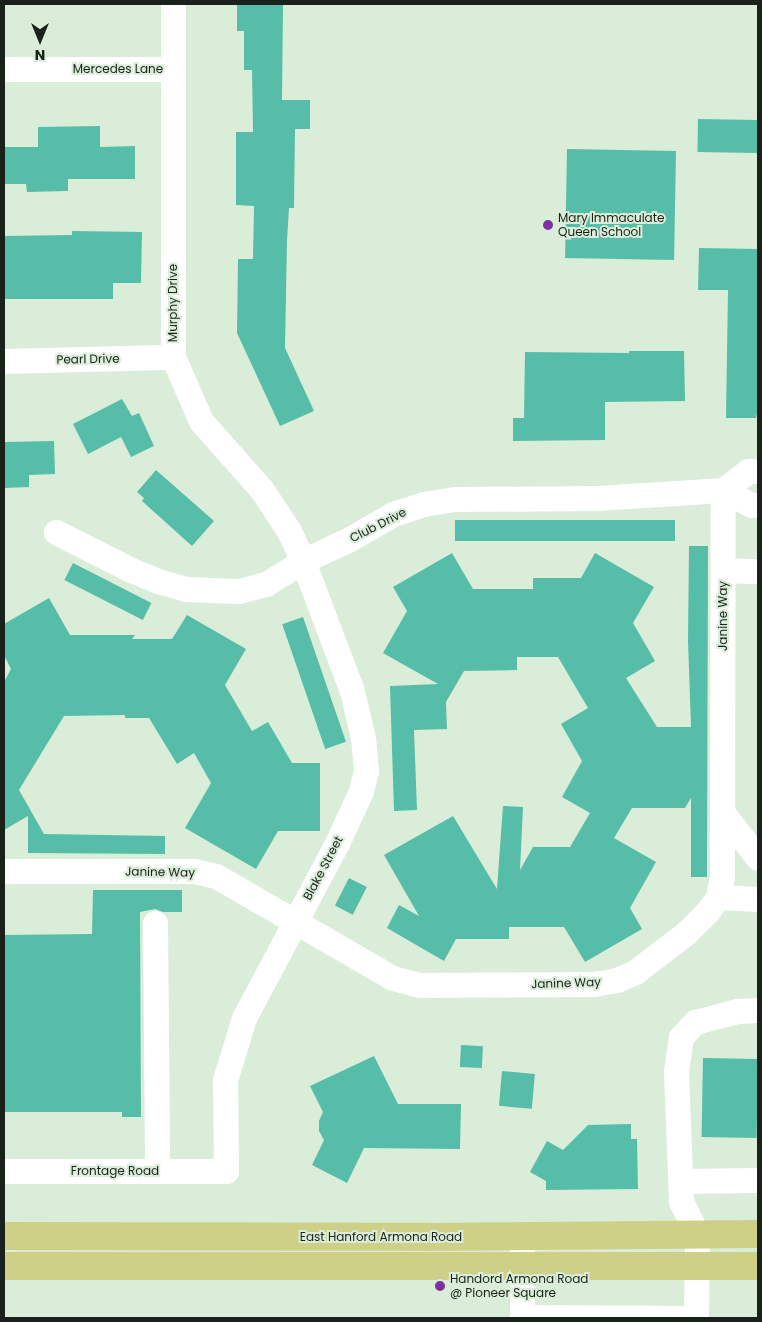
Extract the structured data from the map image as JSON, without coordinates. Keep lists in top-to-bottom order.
{
  "streets": {
    "main road": ["East Hanford Armona Road"],
    "street": [
      "Mercedes Lane",
      "Murphy Drive",
      "Pearl Drive",
      "Club Drive",
      "Janine Way",
      "Blake Street",
      "Frontage Road"
    ]
  },
  "crossings": [
    ["Mercedes Lane", "Murphy Drive"],
    ["Murphy Drive", "Pearl Drive"],
    ["Murphy Drive", "Club Drive"],
    ["Murphy Drive", "Blake Street"],
    ["Club Drive", "Janine Way"],
    ["Club Drive", "Blake Street"],
    ["Janine Way", "Blake Street"],
    ["Blake Street", "Frontage Road"]
  ],
  "places": ["Mary Immaculate Queen School", "Handord Armona Road @ Pioneer Square"],
  "north": "bottom"
}
